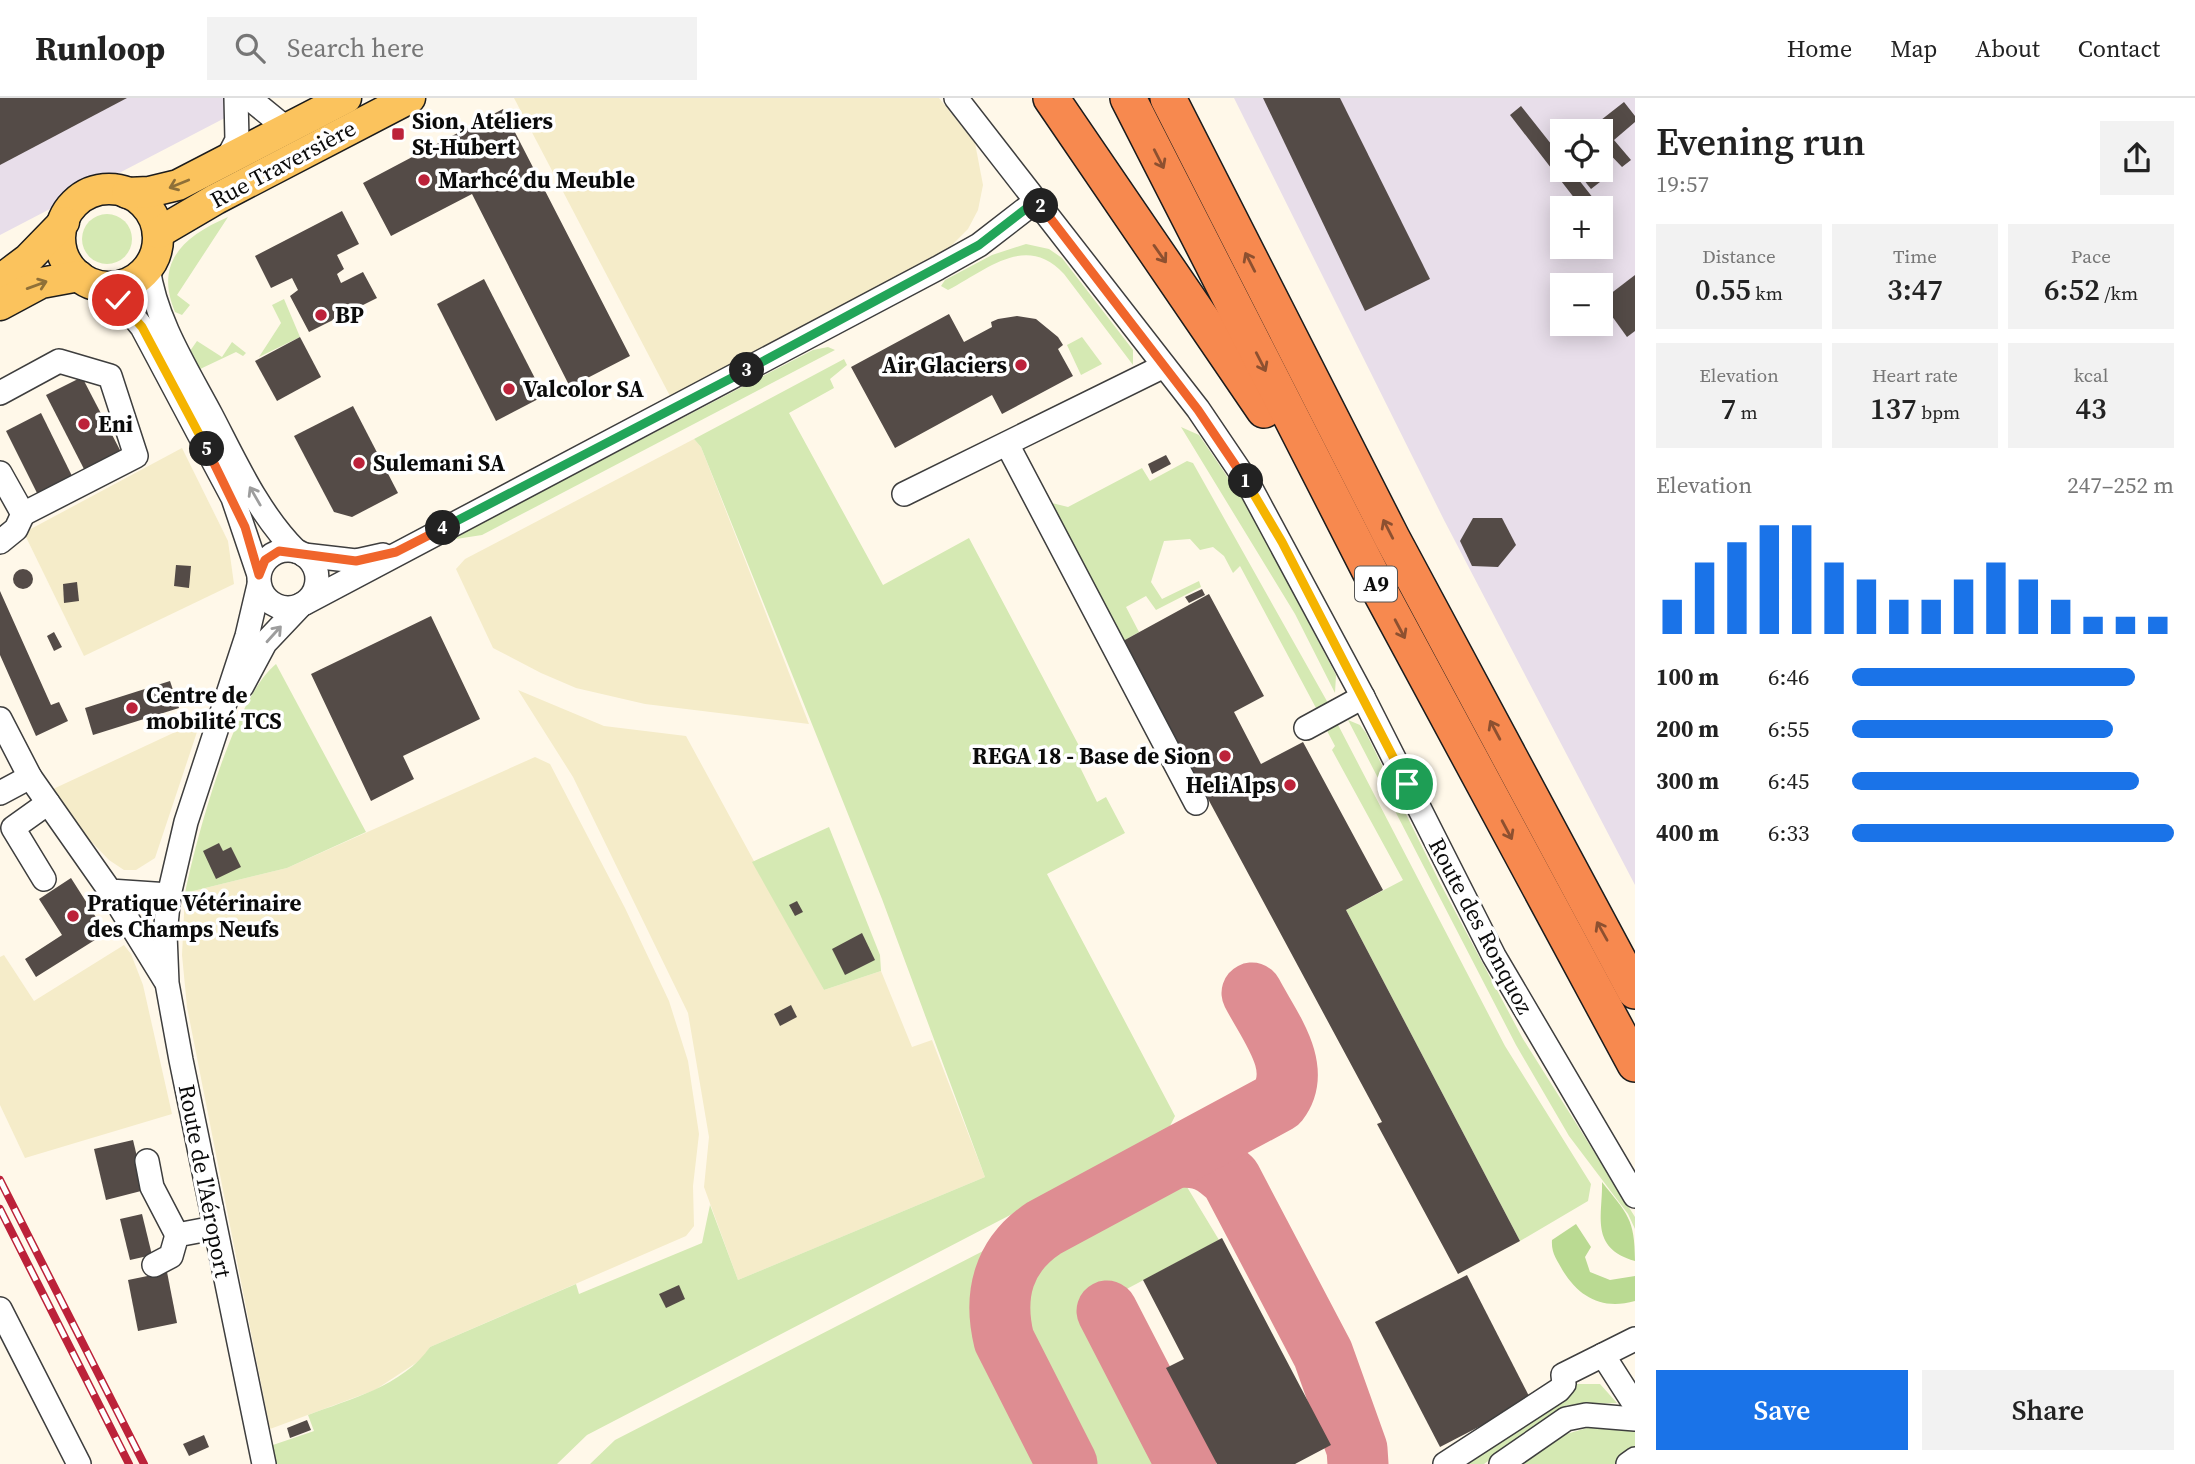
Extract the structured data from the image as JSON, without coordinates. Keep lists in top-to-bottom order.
{
  "streets": {
    "highway": ["A9"],
    "main road": ["Rue Traversière"],
    "street": ["Route des Ronquoz", "Route de l'Aéroport"]
  },
  "crossings": [
    ["Route des Ronquoz", "Route de l'Aéroport"]
  ],
  "places": {
    "transit": ["Sion, Ateliers St-Hubert"],
    "other": [
      "Marhcé du Meuble",
      "BP",
      "Air Glaciers",
      "Valcolor SA",
      "Eni",
      "Sulemani SA",
      "Centre de mobilité TCS",
      "REGA 18 - Base de Sion",
      "HeliAlps",
      "Pratique Vétérinaire des Champs Neufs"
    ]
  },
  "page": {
    "header": "Runloop",
    "search": "Search here",
    "nav": [
      "Home",
      "Map",
      "About",
      "Contact"
    ],
    "heading": ["Evening run", "19:57"],
    "map_buttons": ["+", "−"],
    "pins": [
      "2",
      "3",
      "5",
      "1",
      "4"
    ],
    "stats": [
      ["Distance", "0.55 km"],
      ["Time", "3:47"],
      ["Pace", "6:52 /km"],
      ["Elevation", "7 m"],
      ["Heart rate", "137 bpm"],
      ["kcal", "43"]
    ],
    "chart": ["Elevation", "247–252 m"],
    "list": [
      {
        "name": "100 m",
        "note": "6:46"
      },
      {
        "name": "200 m",
        "note": "6:55"
      },
      {
        "name": "300 m",
        "note": "6:45"
      },
      {
        "name": "400 m",
        "note": "6:33"
      }
    ],
    "buttons": ["Save", "Share"]
  }
}
